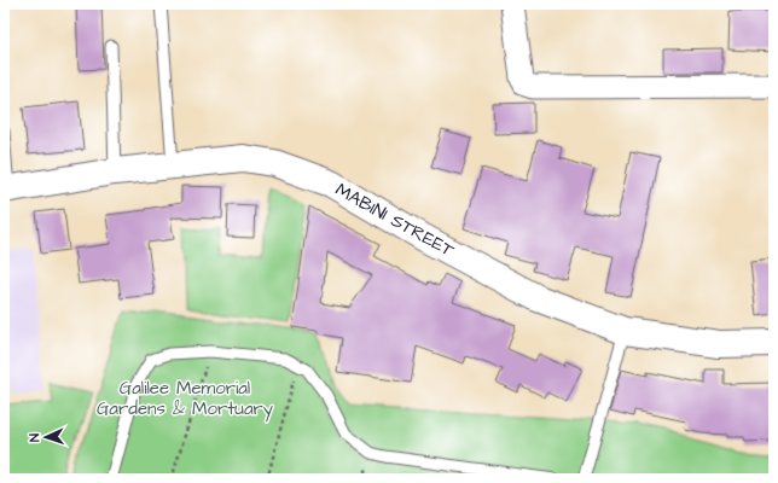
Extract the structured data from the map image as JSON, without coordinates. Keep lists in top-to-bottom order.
{
  "streets": {
    "main road": ["MABINI STREET"]
  },
  "parks": ["Galilee Memorial Gardens & Mortuary"],
  "north": "left"
}
